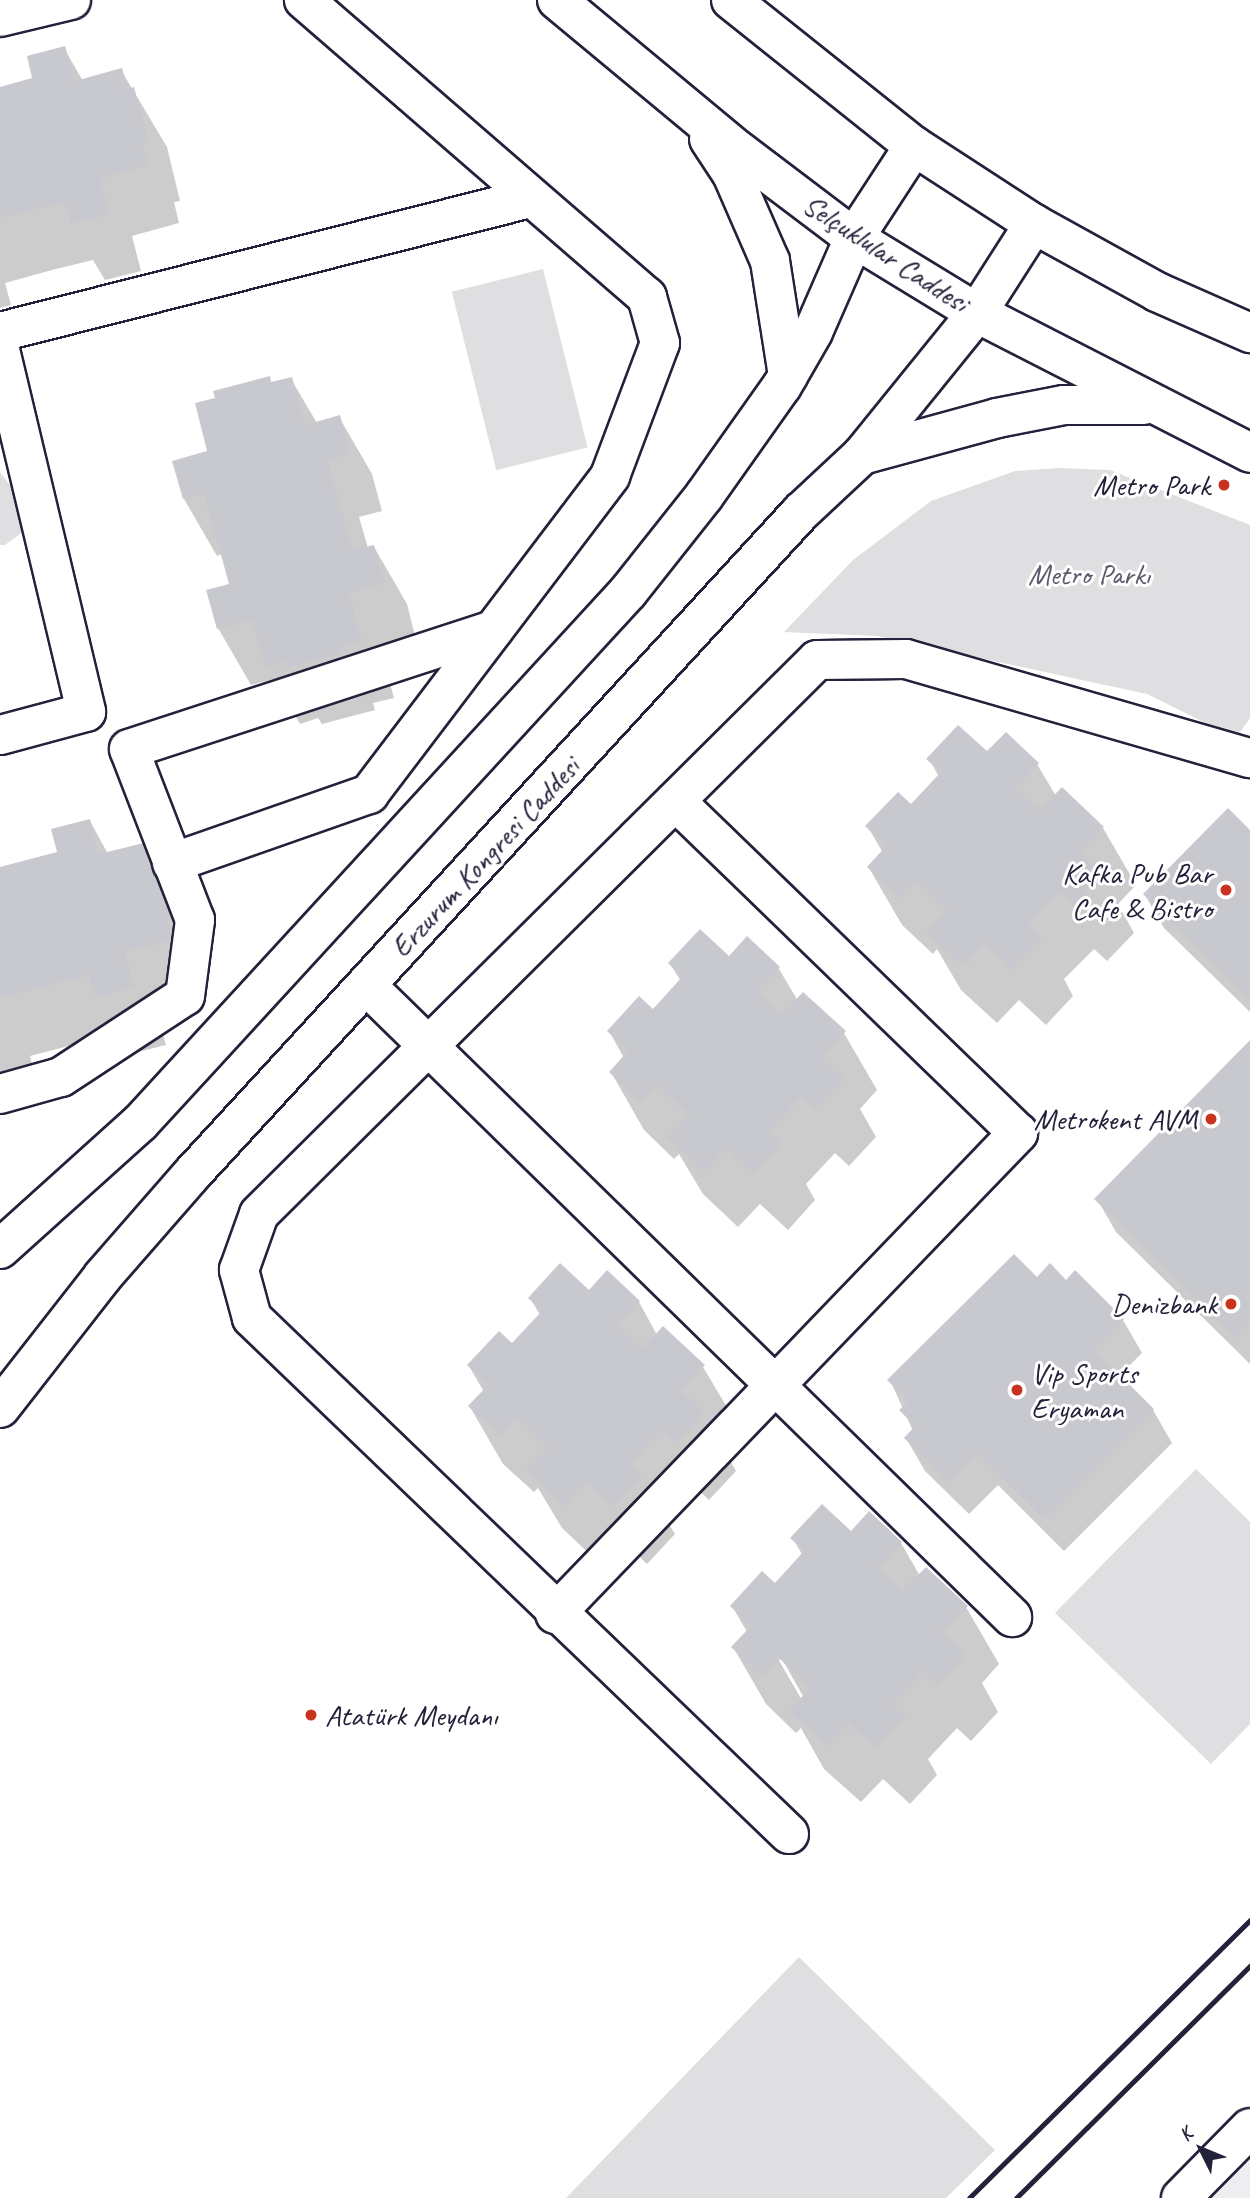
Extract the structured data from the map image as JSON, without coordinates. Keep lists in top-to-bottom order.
{
  "streets": {
    "street": ["Selçuklular Caddesi", "Erzurum Kongresi Caddesi"]
  },
  "crossings": [
    ["Selçuklular Caddesi", "Erzurum Kongresi Caddesi"]
  ],
  "parks": ["Metro Parkı"],
  "places": [
    "Metro Park",
    "Kafka Pub Bar Cafe & Bistro",
    "Metrokent AVM",
    "Denizbank",
    "Vip Sports Eryaman",
    "Atatürk Meydanı"
  ],
  "north": "top left"
}
